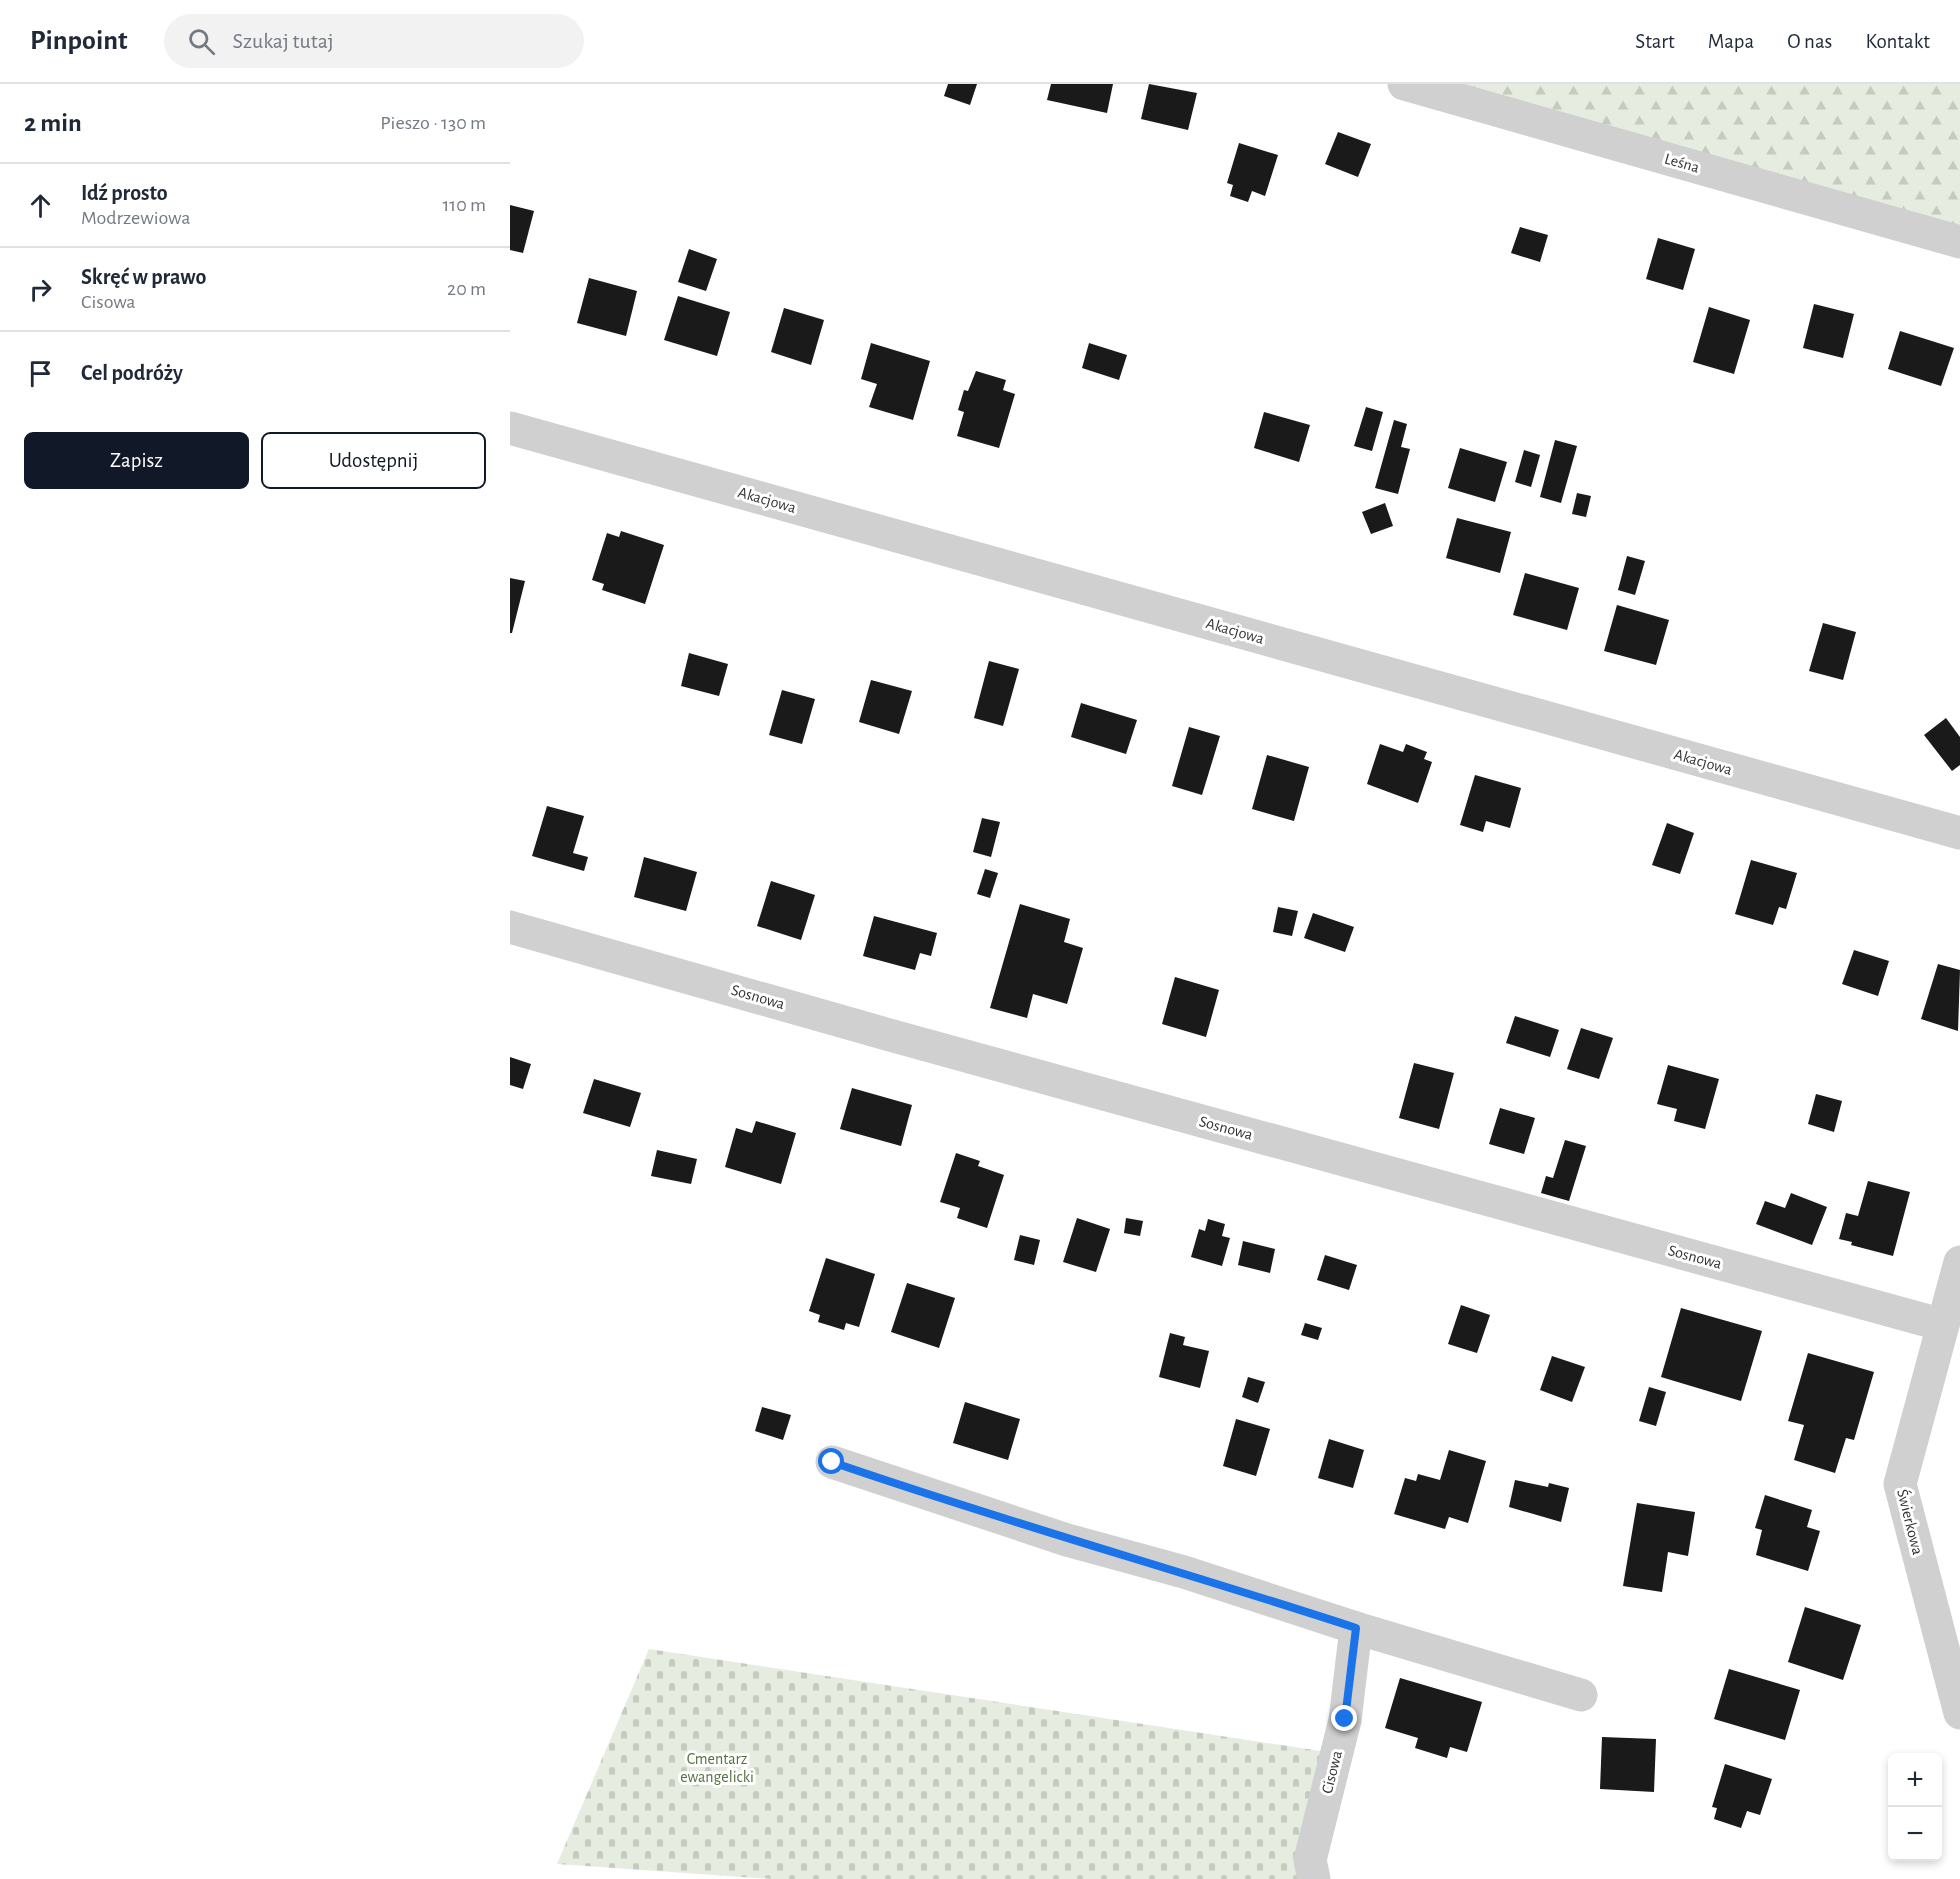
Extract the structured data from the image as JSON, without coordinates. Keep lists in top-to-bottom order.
{
  "streets": {
    "street": [
      "Leśna",
      "Akacjowa",
      "Sosnowa",
      "Świerkowa",
      "Cisowa"
    ]
  },
  "crossings": [
    ["Sosnowa", "Świerkowa"]
  ],
  "parks": ["Cmentarz ewangelicki"],
  "page": {
    "header": "Pinpoint",
    "search": "Szukaj tutaj",
    "nav": [
      "Start",
      "Mapa",
      "O nas",
      "Kontakt"
    ],
    "heading": ["2 min", "Pieszo · 130 m"],
    "list": [
      ["Idź prosto", "Modrzewiowa", "110 m"],
      ["Skręć w prawo", "Cisowa", "20 m"],
      "Cel podróży"
    ],
    "buttons": ["Zapisz", "Udostępnij"],
    "map_buttons": ["+", "−"]
  }
}
